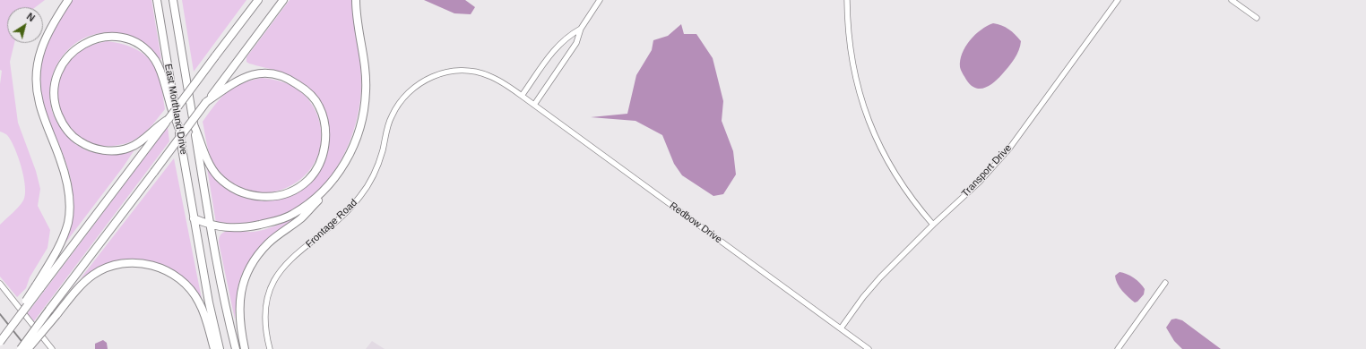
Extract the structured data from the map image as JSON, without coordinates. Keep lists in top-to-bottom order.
{
  "streets": {
    "highway": ["East Morthland Drive"],
    "street": ["Transport Drive", "Redbow Drive", "Frontage Road"]
  },
  "crossings": [
    ["Transport Drive", "Redbow Drive"],
    ["Redbow Drive", "Frontage Road"]
  ],
  "north": "top right"
}
